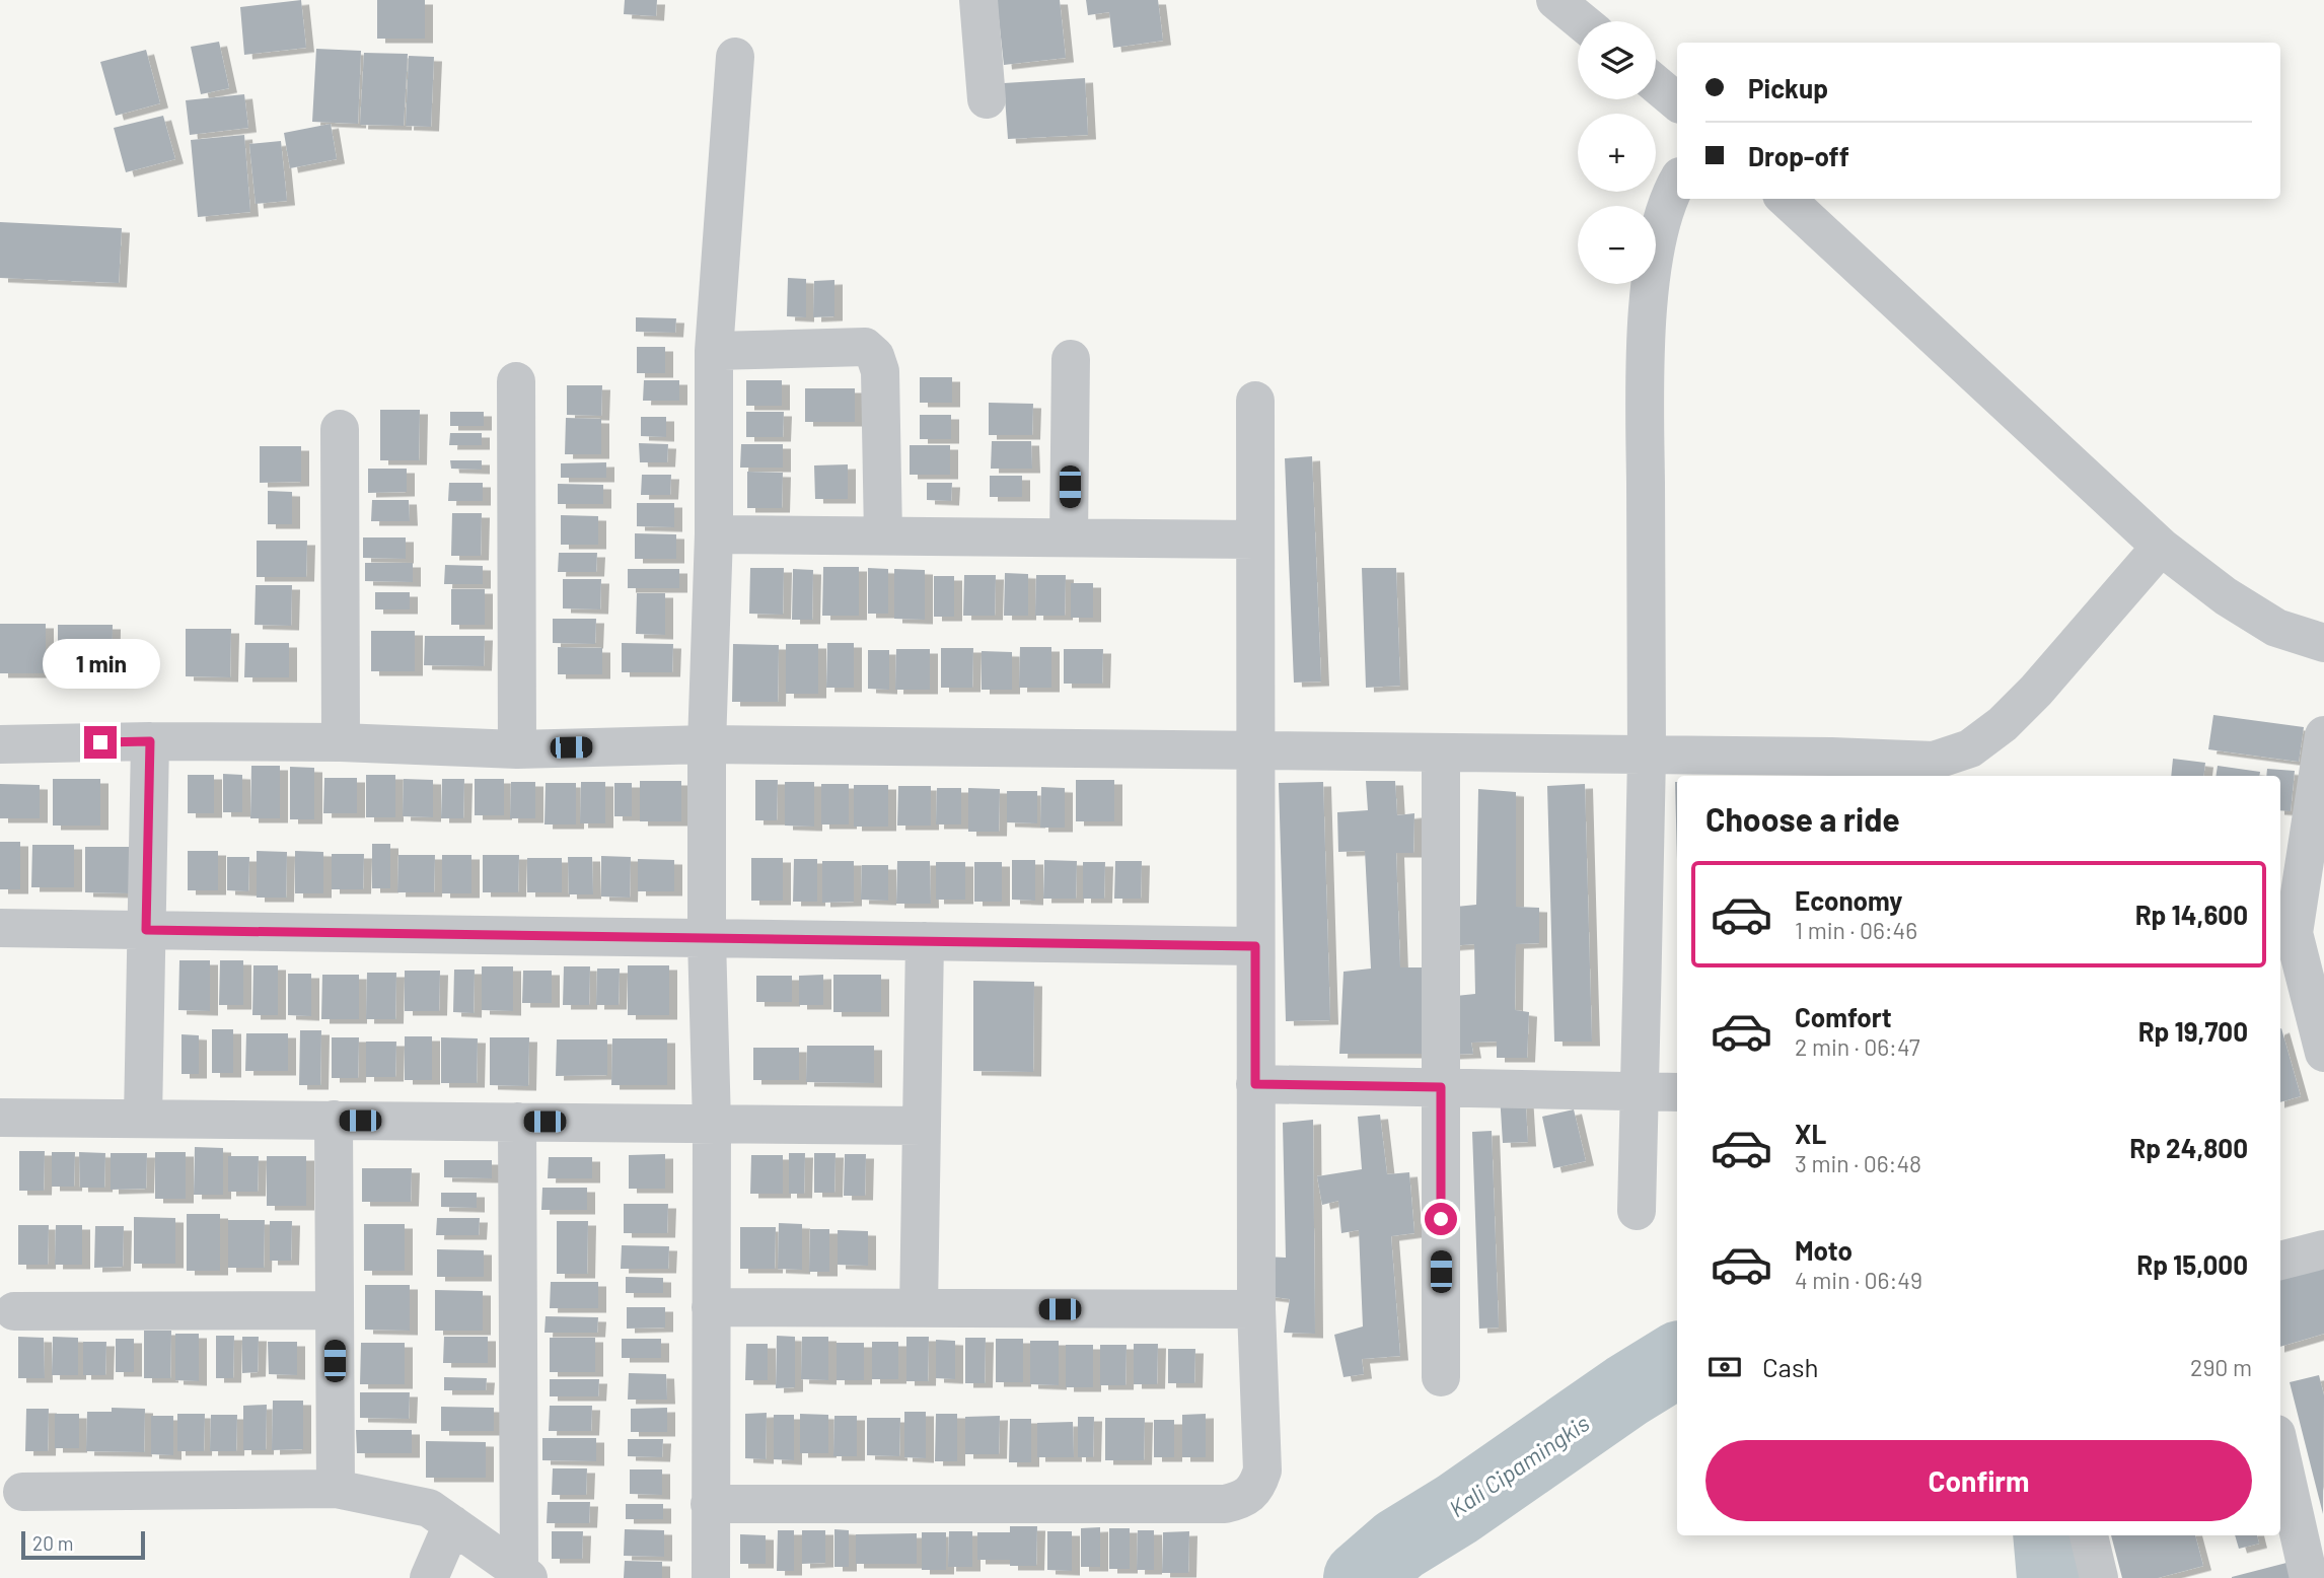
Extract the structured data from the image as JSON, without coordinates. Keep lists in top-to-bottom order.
{
  "water": ["Kali Cipamingkis"],
  "scale_bar": "20 m",
  "page": {
    "map_buttons": ["+", "−"],
    "banner": ["Pickup", "Drop-off"],
    "bubble": "1 min",
    "heading": "Choose a ride",
    "list": [
      {
        "name": "Economy",
        "note": "1 min · 06:46",
        "value": "Rp 14,600"
      },
      {
        "name": "Comfort",
        "note": "2 min · 06:47",
        "value": "Rp 19,700"
      },
      {
        "name": "XL",
        "note": "3 min · 06:48",
        "value": "Rp 24,800"
      },
      {
        "name": "Moto",
        "note": "4 min · 06:49",
        "value": "Rp 15,000"
      }
    ],
    "pay": ["Cash", "290 m"],
    "buttons": "Confirm",
    "scale": "20 m"
  }
}
